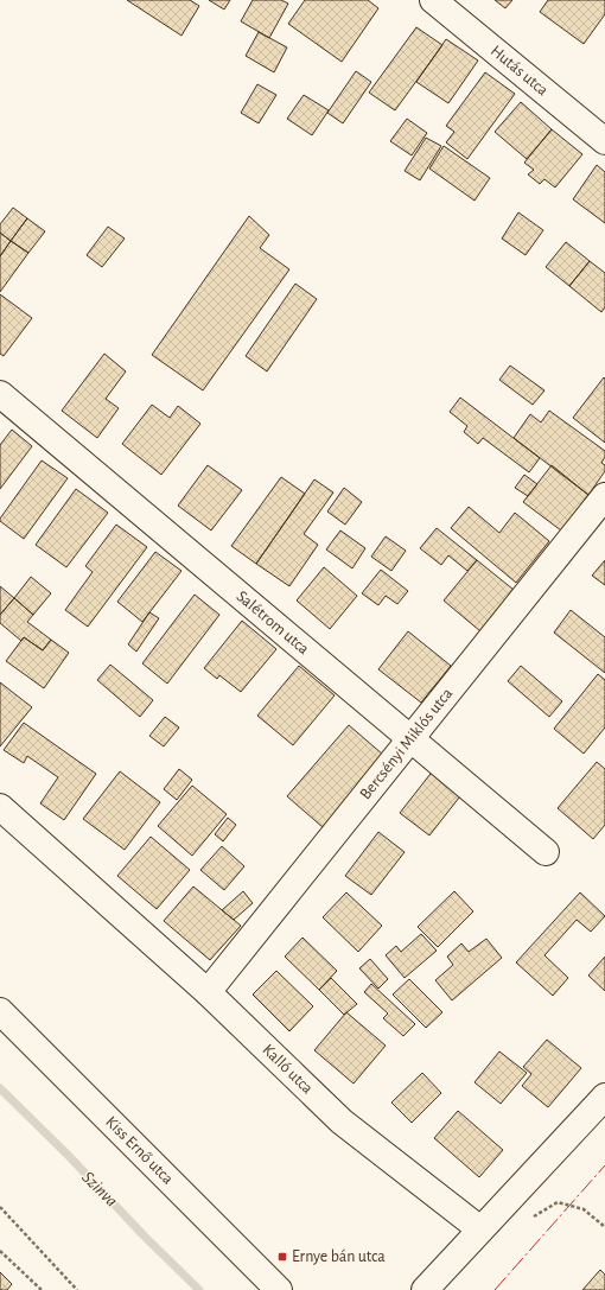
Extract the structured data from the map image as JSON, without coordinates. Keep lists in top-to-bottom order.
{
  "streets": {
    "street": [
      "Hutás utca",
      "Salétrom utca",
      "Bercsényi Miklós utca",
      "Kalló utca",
      "Kiss Ernő utca"
    ]
  },
  "crossings": [
    ["Salétrom utca", "Bercsényi Miklós utca"],
    ["Bercsényi Miklós utca", "Kalló utca"]
  ],
  "water": ["Szinva"],
  "places": {
    "transit": ["Ernye bán utca"]
  }
}
